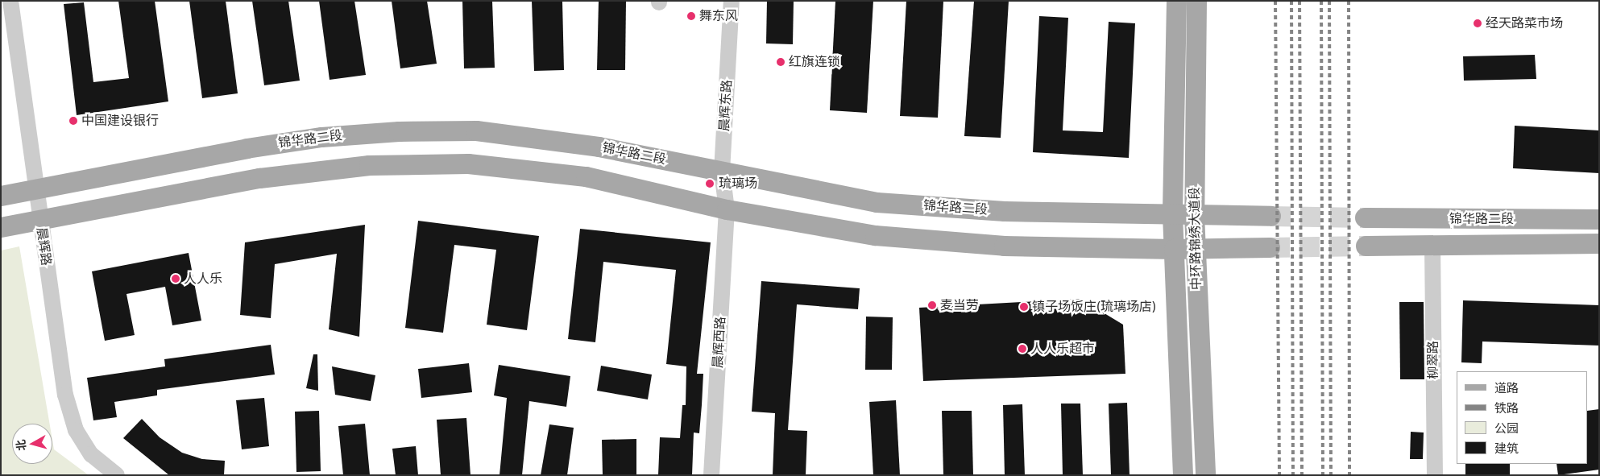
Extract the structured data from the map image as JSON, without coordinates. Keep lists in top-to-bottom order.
{
  "streets": {
    "main road": ["锦华路二段", "中环路锦绣大道段"],
    "street": [
      "晨辉东路",
      "晨辉路",
      "晨辉西路",
      "柳翠路"
    ]
  },
  "crossings": [
    ["晨辉东路", "锦华路二段"],
    ["晨辉东路", "晨辉西路"],
    ["锦华路二段", "中环路锦绣大道段"],
    ["锦华路二段", "晨辉路"],
    ["锦华路二段", "柳翠路"]
  ],
  "places": [
    "舞东风",
    "经天路菜市场",
    "红旗连锁",
    "中国建设银行",
    "琉璃场",
    "人人乐",
    "麦当劳",
    "镇子场饭庄(琉璃场店)",
    "人人乐超市"
  ],
  "legend": [
    "道路",
    "铁路",
    "公园",
    "建筑"
  ],
  "north": "left"
}
